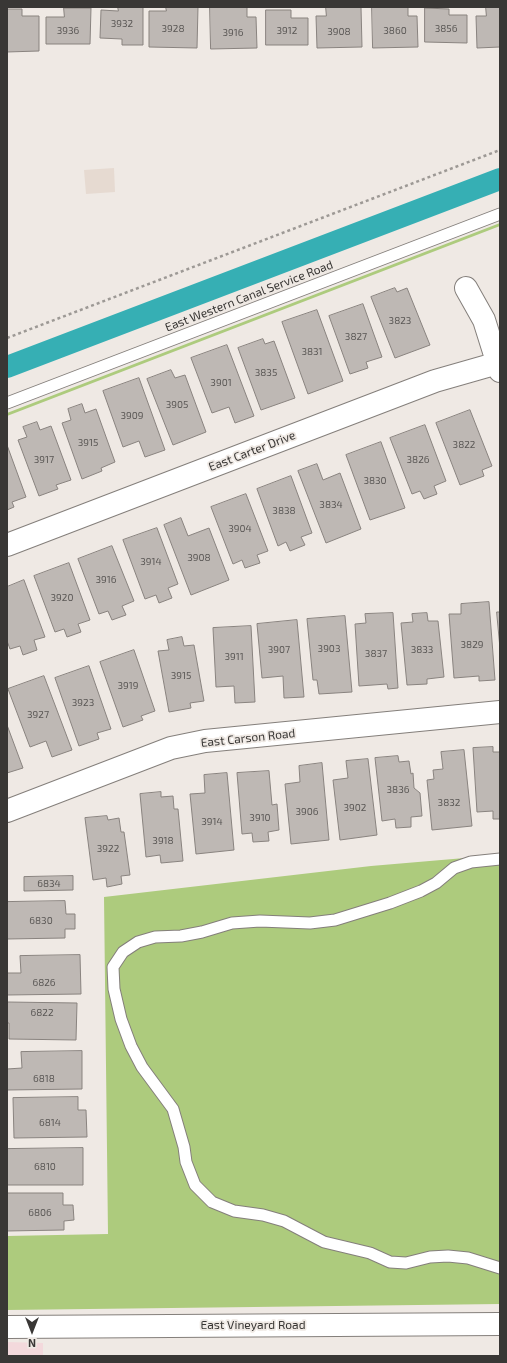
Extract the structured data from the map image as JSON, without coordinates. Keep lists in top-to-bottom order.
{
  "streets": {
    "street": ["East Carter Drive", "East Carson Road", "East Vineyard Road"],
    "lane": ["East Western Canal Service Road"]
  },
  "house_numbers": [
    "3932",
    "3928",
    "3856",
    "3936",
    "3912",
    "3860",
    "3908",
    "3916",
    "3823",
    "3827",
    "3831",
    "3835",
    "3901",
    "3905",
    "3909",
    "3915",
    "3822",
    "3917",
    "3826",
    "3830",
    "3834",
    "3838",
    "3904",
    "3908",
    "3914",
    "3916",
    "3920",
    "3829",
    "3903",
    "3907",
    "3833",
    "3837",
    "3911",
    "3915",
    "3919",
    "3923",
    "3927",
    "3836",
    "3832",
    "3902",
    "3906",
    "3910",
    "3914",
    "3918",
    "3922",
    "6834",
    "6830",
    "6826",
    "6822",
    "6818",
    "6814",
    "6810",
    "6806"
  ],
  "north": "bottom"
}
